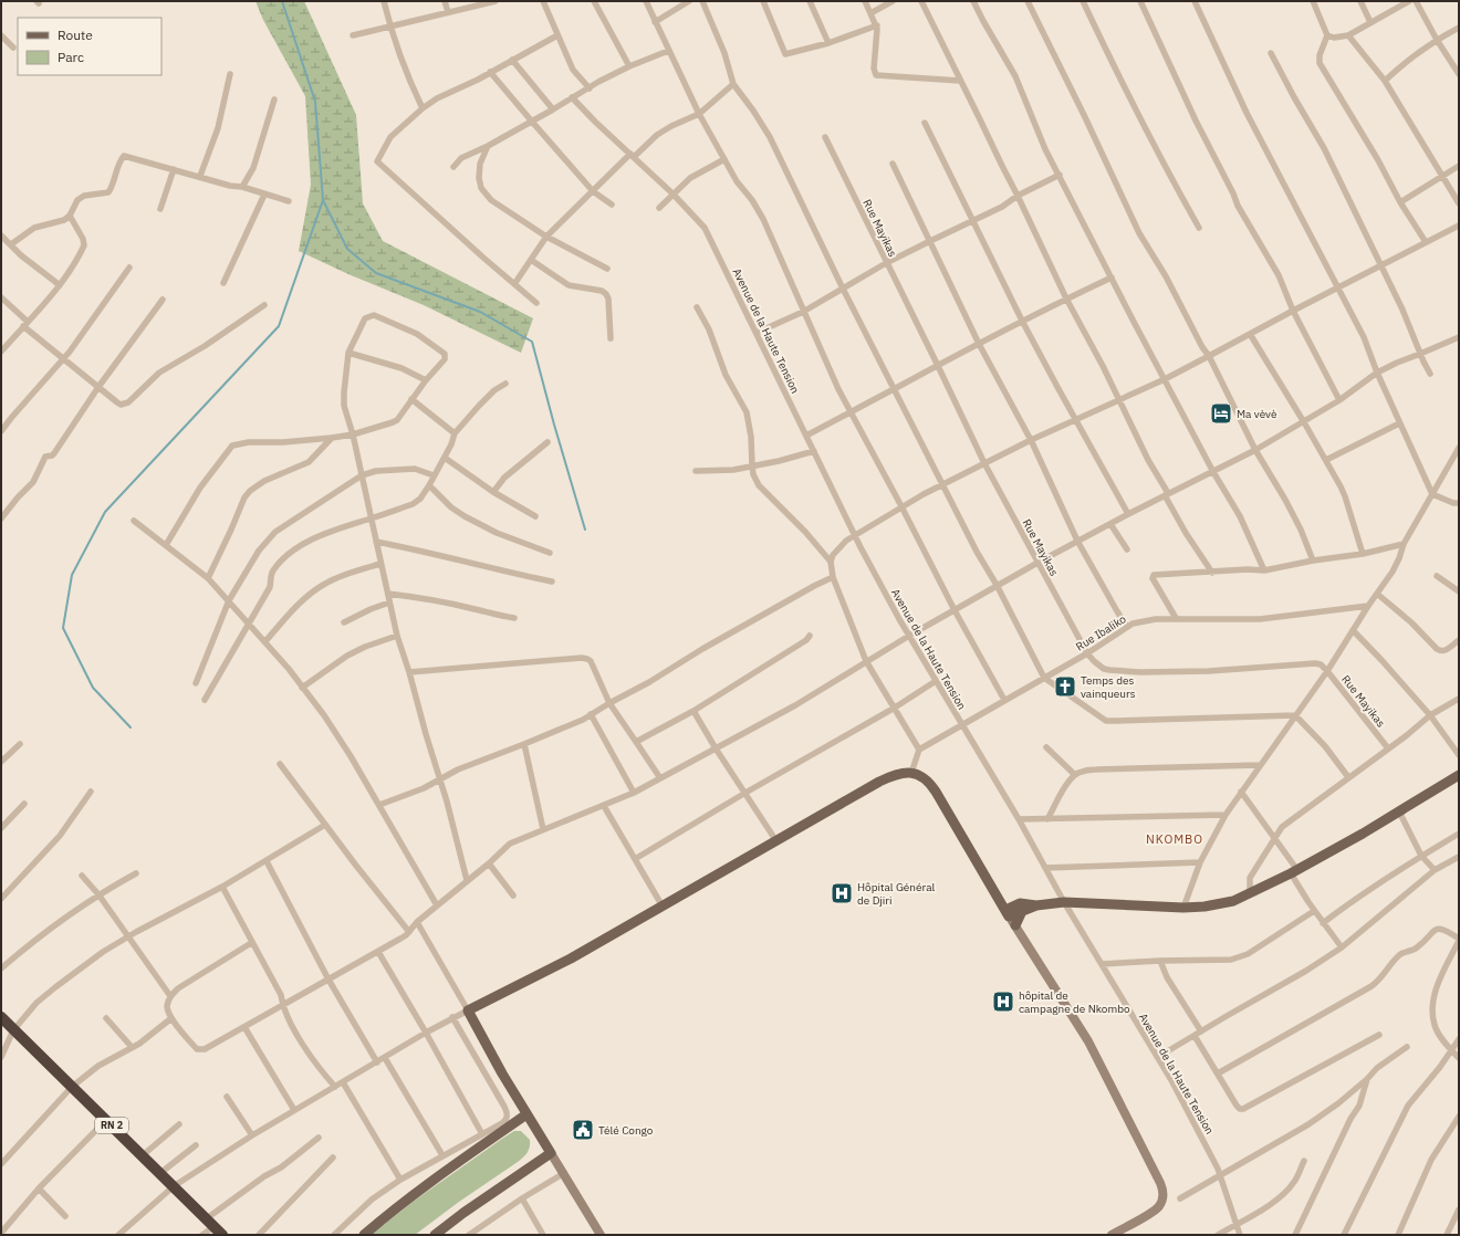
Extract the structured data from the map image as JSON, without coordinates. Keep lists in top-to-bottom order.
{
  "streets": {
    "highway": ["RN 2"],
    "street": ["Rue Mayikas", "Avenue de la Haute Tension", "Rue Ibaliko"]
  },
  "crossings": [
    ["Rue Mayikas", "Rue Ibaliko"],
    ["Avenue de la Haute Tension", "Rue Ibaliko"]
  ],
  "districts": ["NKOMBO"],
  "places": {
    "hotel": ["Ma vèvè"],
    "church": ["Temps des vainqueurs"],
    "hospital": ["Hôpital Général de Djiri", "hôpital de campagne de Nkombo"],
    "public building": ["Télé Congo"]
  },
  "legend": ["Route", "Parc"]
}
